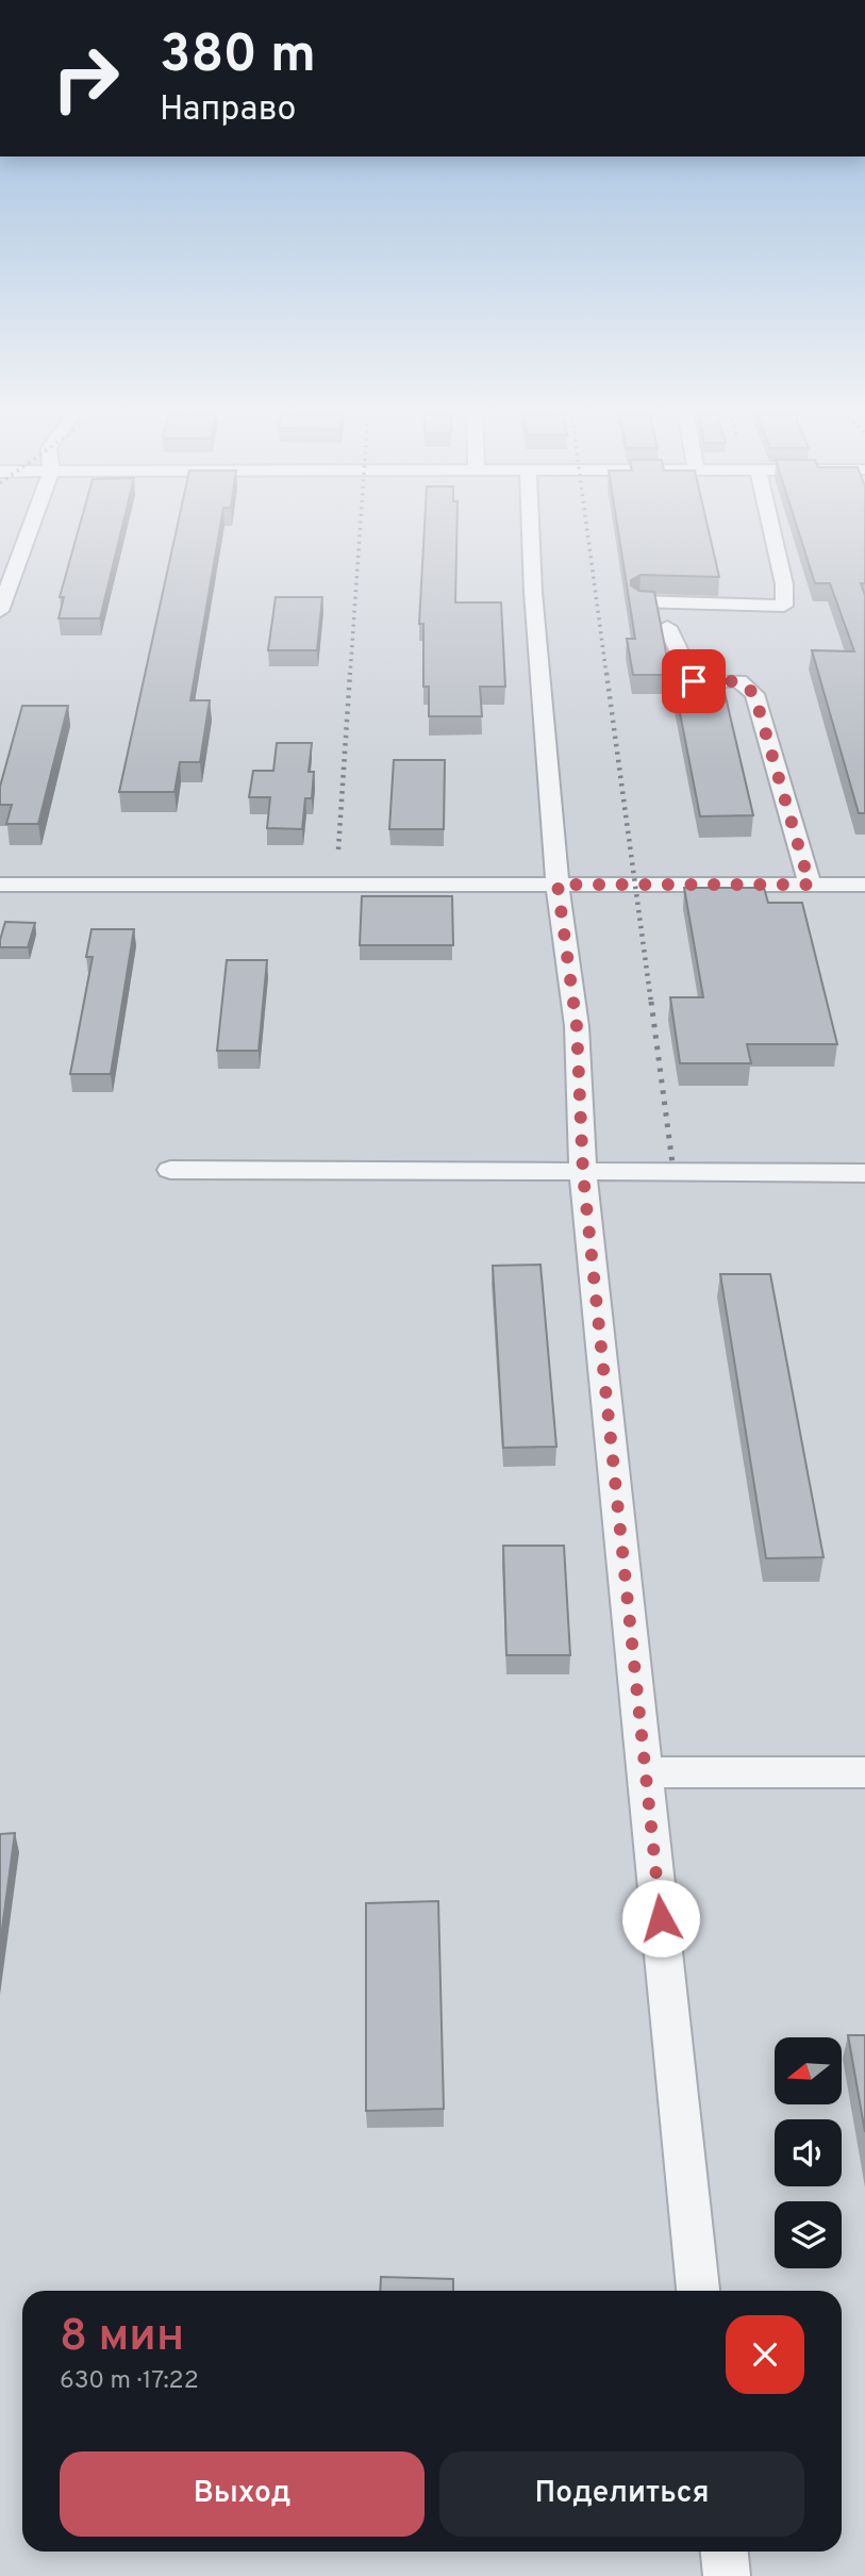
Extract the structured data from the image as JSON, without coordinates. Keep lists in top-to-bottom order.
{
  "north": "left",
  "page": {
    "turn": ["380 m", "Направо"],
    "heading": ["8 мин", "630 m · 17:22"],
    "buttons": ["Выход", "Поделиться"]
  }
}
